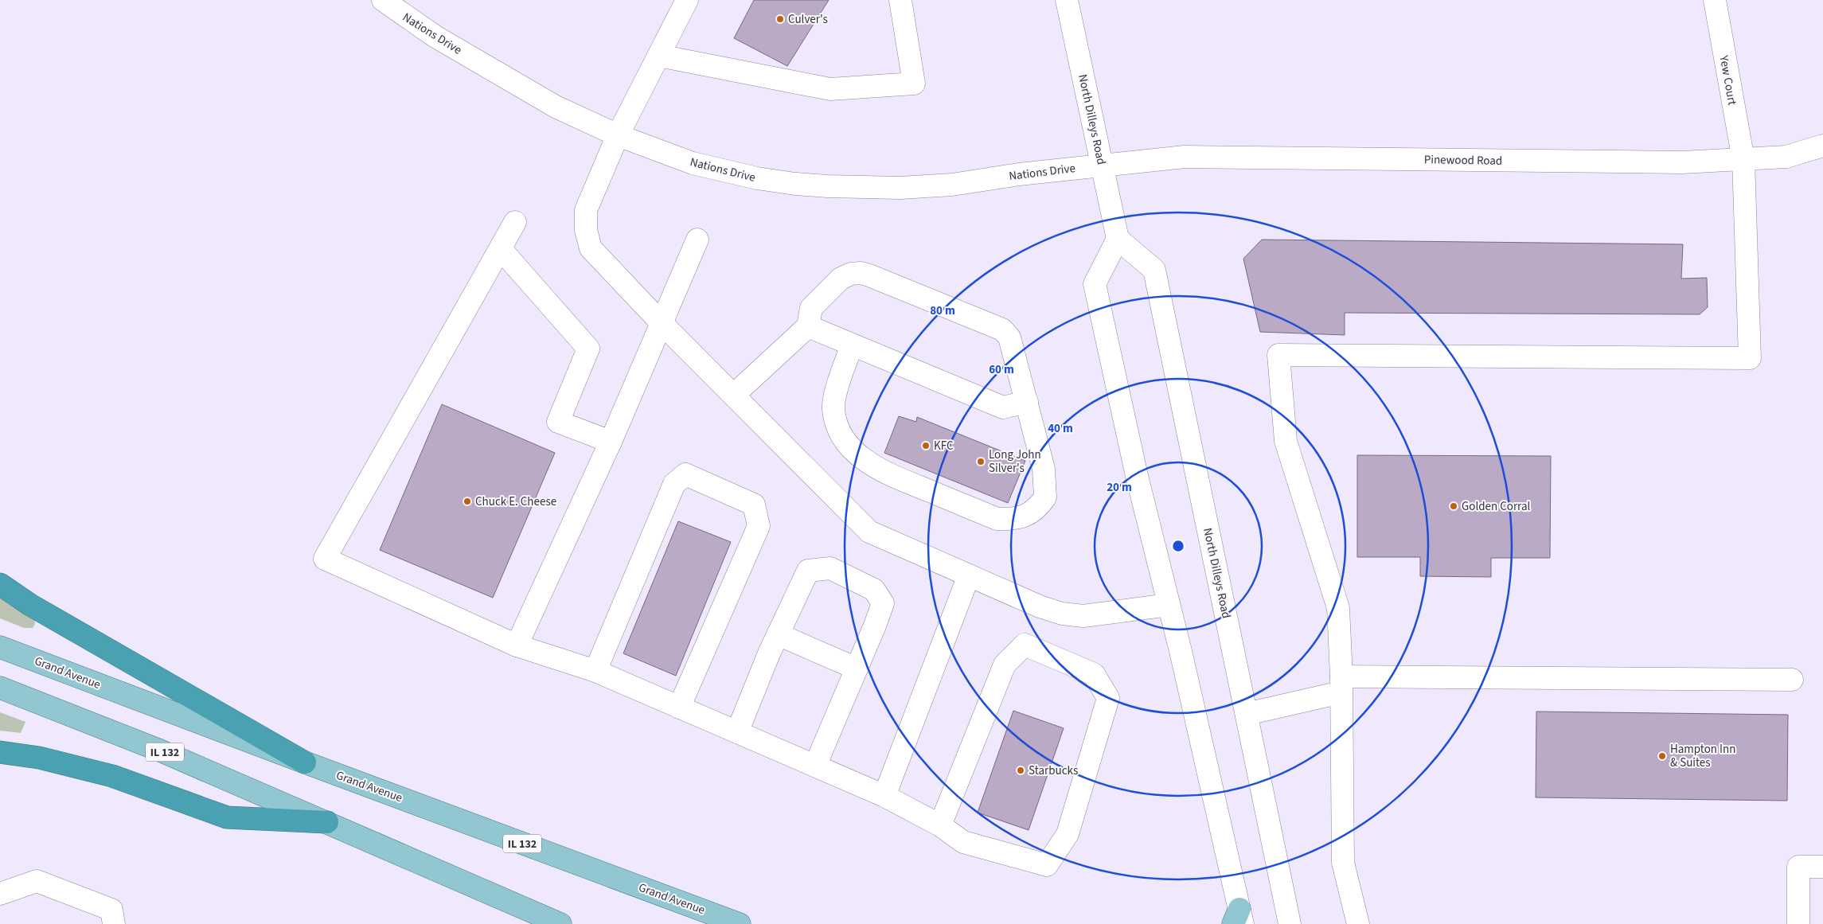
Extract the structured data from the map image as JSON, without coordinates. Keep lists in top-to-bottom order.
{
  "streets": {
    "main road": ["Grand Avenue", "IL 132"],
    "street": [
      "Nations Drive",
      "Yew Court",
      "North Dilleys Road",
      "Pinewood Road"
    ]
  },
  "crossings": [
    ["Nations Drive", "North Dilleys Road"],
    ["Nations Drive", "Pinewood Road"],
    ["Yew Court", "Pinewood Road"],
    ["North Dilleys Road", "Pinewood Road"]
  ],
  "places": [
    "Culver's",
    "KFC",
    "Long John Silver's",
    "Chuck E. Cheese",
    "Golden Corral",
    "Hampton Inn & Suites",
    "Starbucks"
  ],
  "rings": [
    "80 m",
    "60 m",
    "40 m",
    "20 m"
  ]
}
